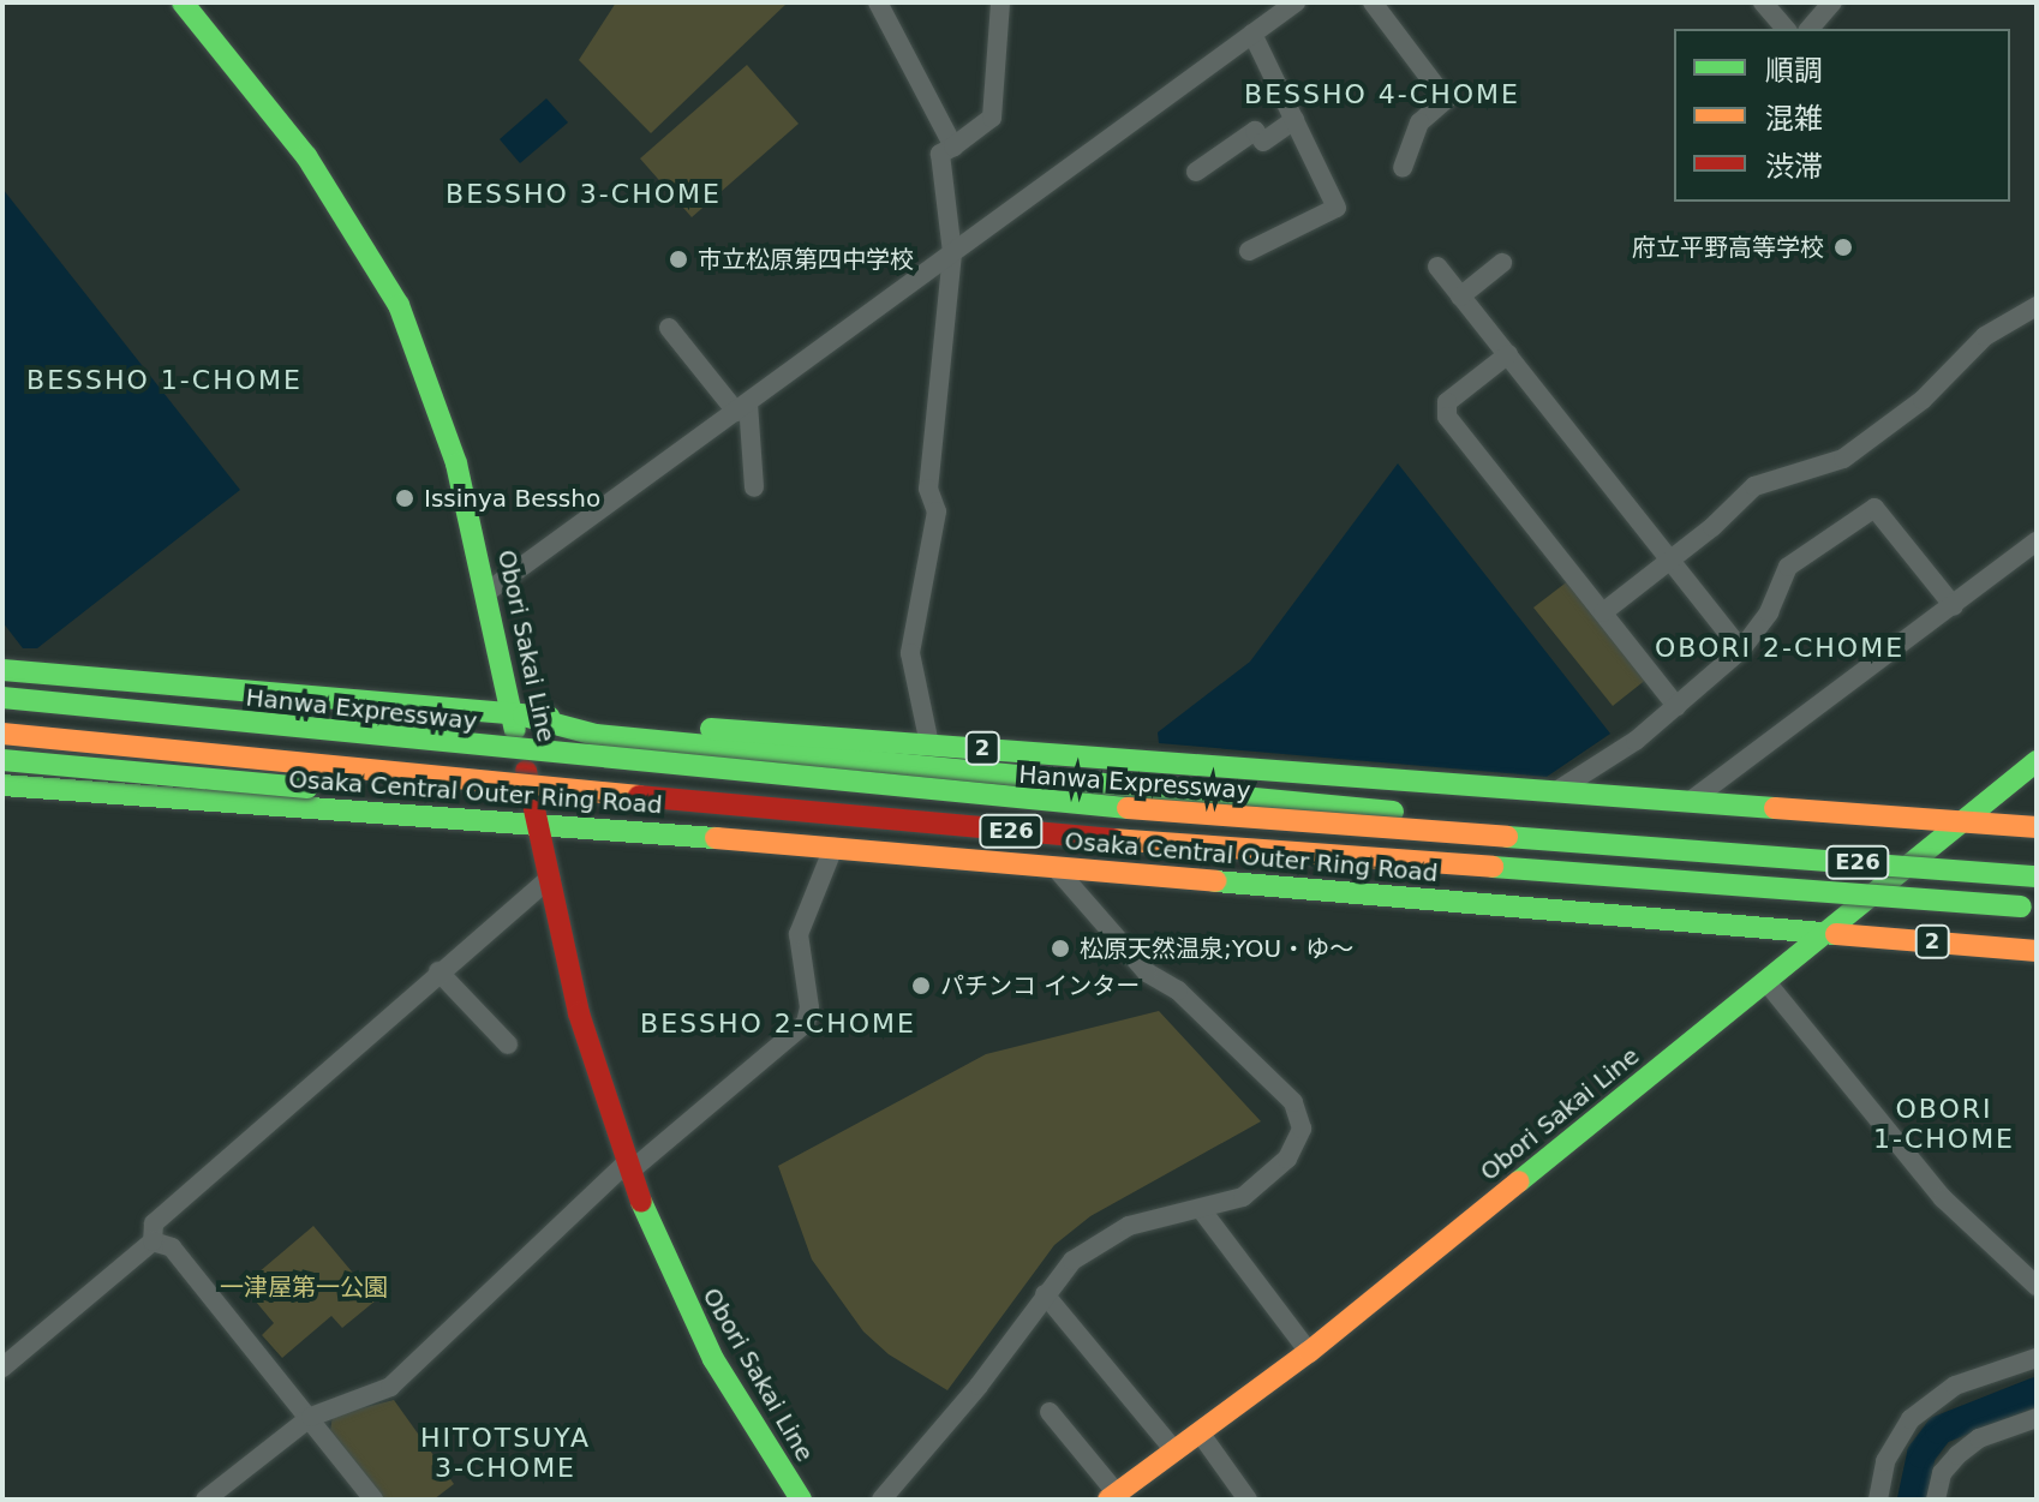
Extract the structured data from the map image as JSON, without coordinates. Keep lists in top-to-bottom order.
{
  "streets": {
    "main road": [
      "Obori Sakai Line",
      "Hanwa Expressway",
      "2",
      "Osaka Central Outer Ring Road",
      "E26"
    ]
  },
  "crossings": [
    ["Obori Sakai Line", "2"],
    ["Obori Sakai Line", "Osaka Central Outer Ring Road"]
  ],
  "districts": [
    "BESSHO 4-CHOME",
    "BESSHO 3-CHOME",
    "BESSHO 1-CHOME",
    "OBORI 2-CHOME",
    "BESSHO 2-CHOME",
    "OBORI 1-CHOME",
    "HITOTSUYA 3-CHOME"
  ],
  "parks": ["一津屋第一公園"],
  "places": [
    "府立平野高等学校",
    "市立松原第四中学校",
    "Issinya Bessho",
    "松原天然温泉;YOU・ゆ〜",
    "パチンコ インター"
  ],
  "legend": ["順調", "混雑", "渋滞"]
}
